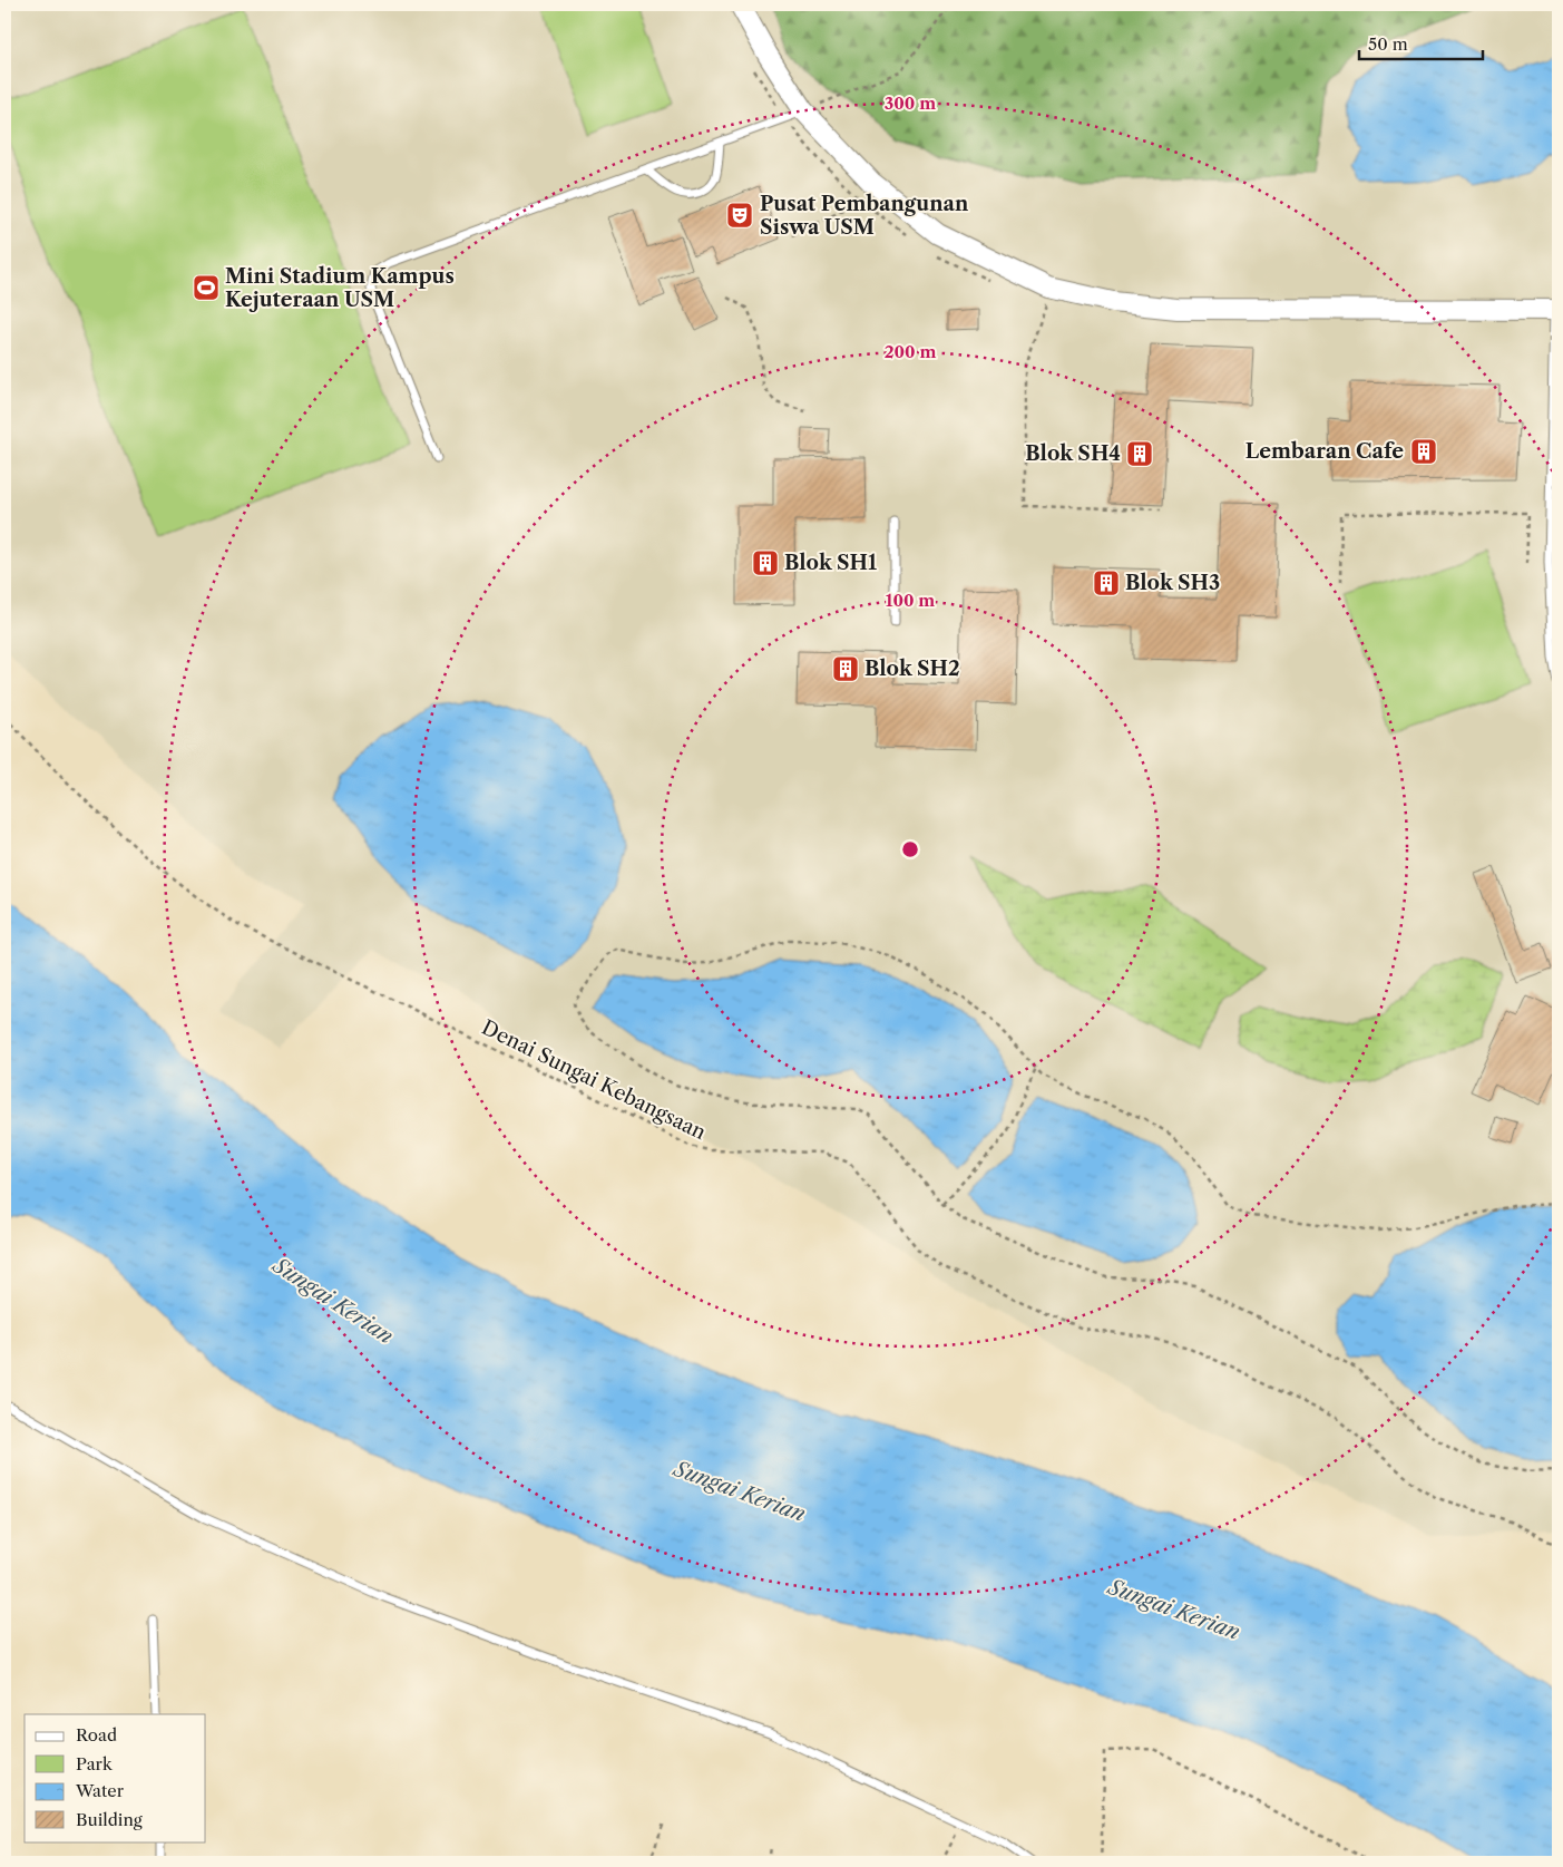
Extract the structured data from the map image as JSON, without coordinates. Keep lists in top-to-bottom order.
{
  "streets": {
    "path": ["Denai Sungai Kebangsaan"]
  },
  "water": ["Sungai Kerian"],
  "places": {
    "theatre": ["Pusat Pembangunan Siswa USM"],
    "sports": ["Mini Stadium Kampus Kejuteraan USM"],
    "building": [
      "Lembaran Cafe",
      "Blok SH4",
      "Blok SH1",
      "Blok SH3",
      "Blok SH2"
    ]
  },
  "legend": [
    "Road",
    "Park",
    "Water",
    "Building"
  ],
  "scale_bar": "50 m",
  "rings": ["300 m", "200 m", "100 m"]
}
